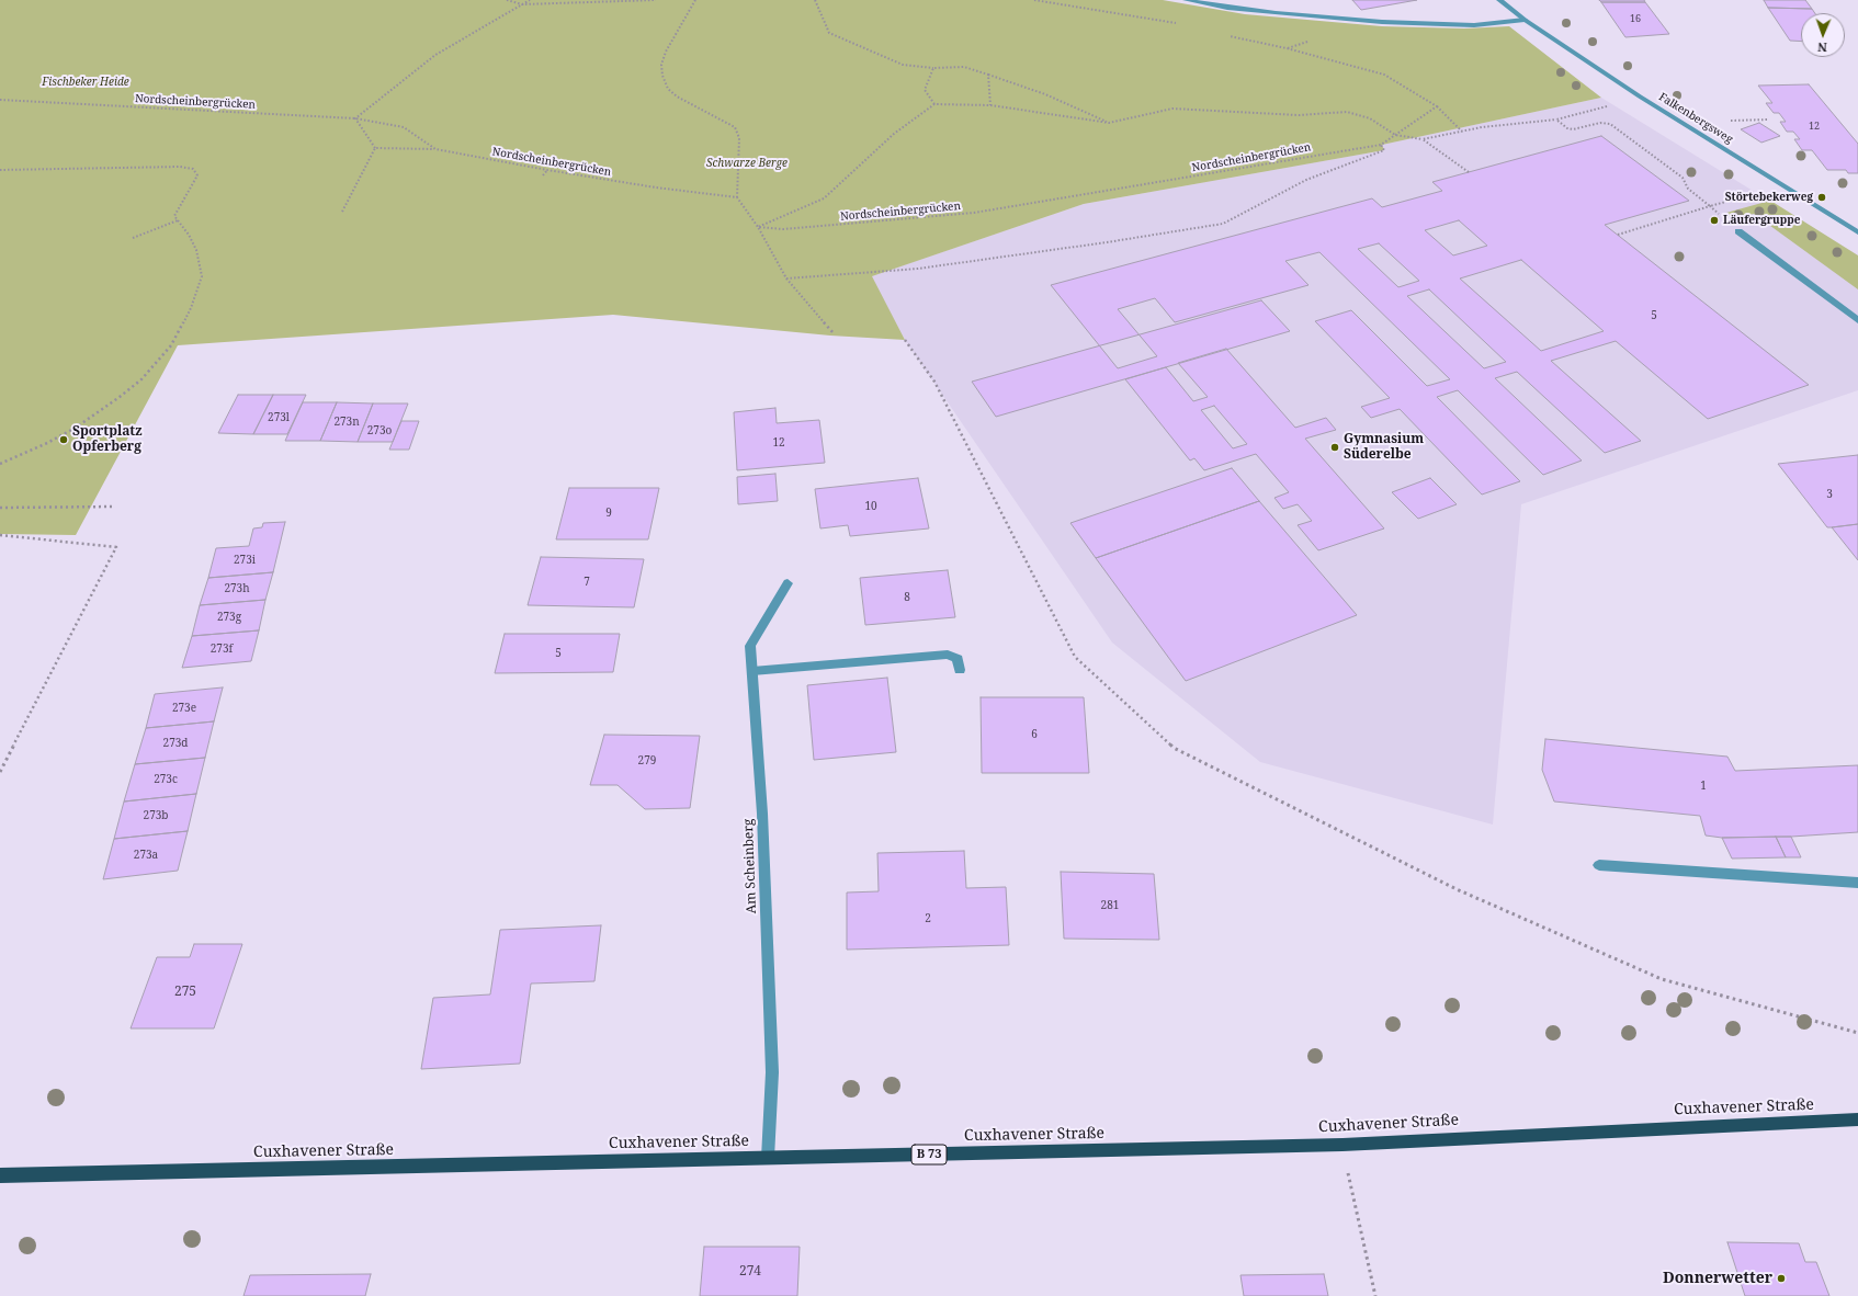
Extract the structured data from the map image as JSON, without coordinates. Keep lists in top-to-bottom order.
{
  "streets": {
    "main road": ["Cuxhavener Straße", "B 73"],
    "street": ["Falkenbergsweg", "Am Scheinberg"],
    "path": ["Nordscheinbergrücken"]
  },
  "crossings": [
    ["Am Scheinberg", "Cuxhavener Straße"]
  ],
  "parks": ["Fischbeker Heide", "Schwarze Berge"],
  "places": [
    "Störtebekerweg",
    "Läufergruppe",
    "Sportplatz Opferberg",
    "Gymnasium Süderelbe",
    "Donnerwetter"
  ],
  "house_numbers": [
    "16",
    "12",
    "5",
    "273l",
    "273n",
    "273o",
    "12",
    "3",
    "10",
    "9",
    "273i",
    "7",
    "273h",
    "8",
    "273g",
    "273f",
    "5",
    "273e",
    "6",
    "273d",
    "279",
    "273c",
    "1",
    "273b",
    "273a",
    "281",
    "2",
    "275",
    "274"
  ],
  "north": "bottom"
}
